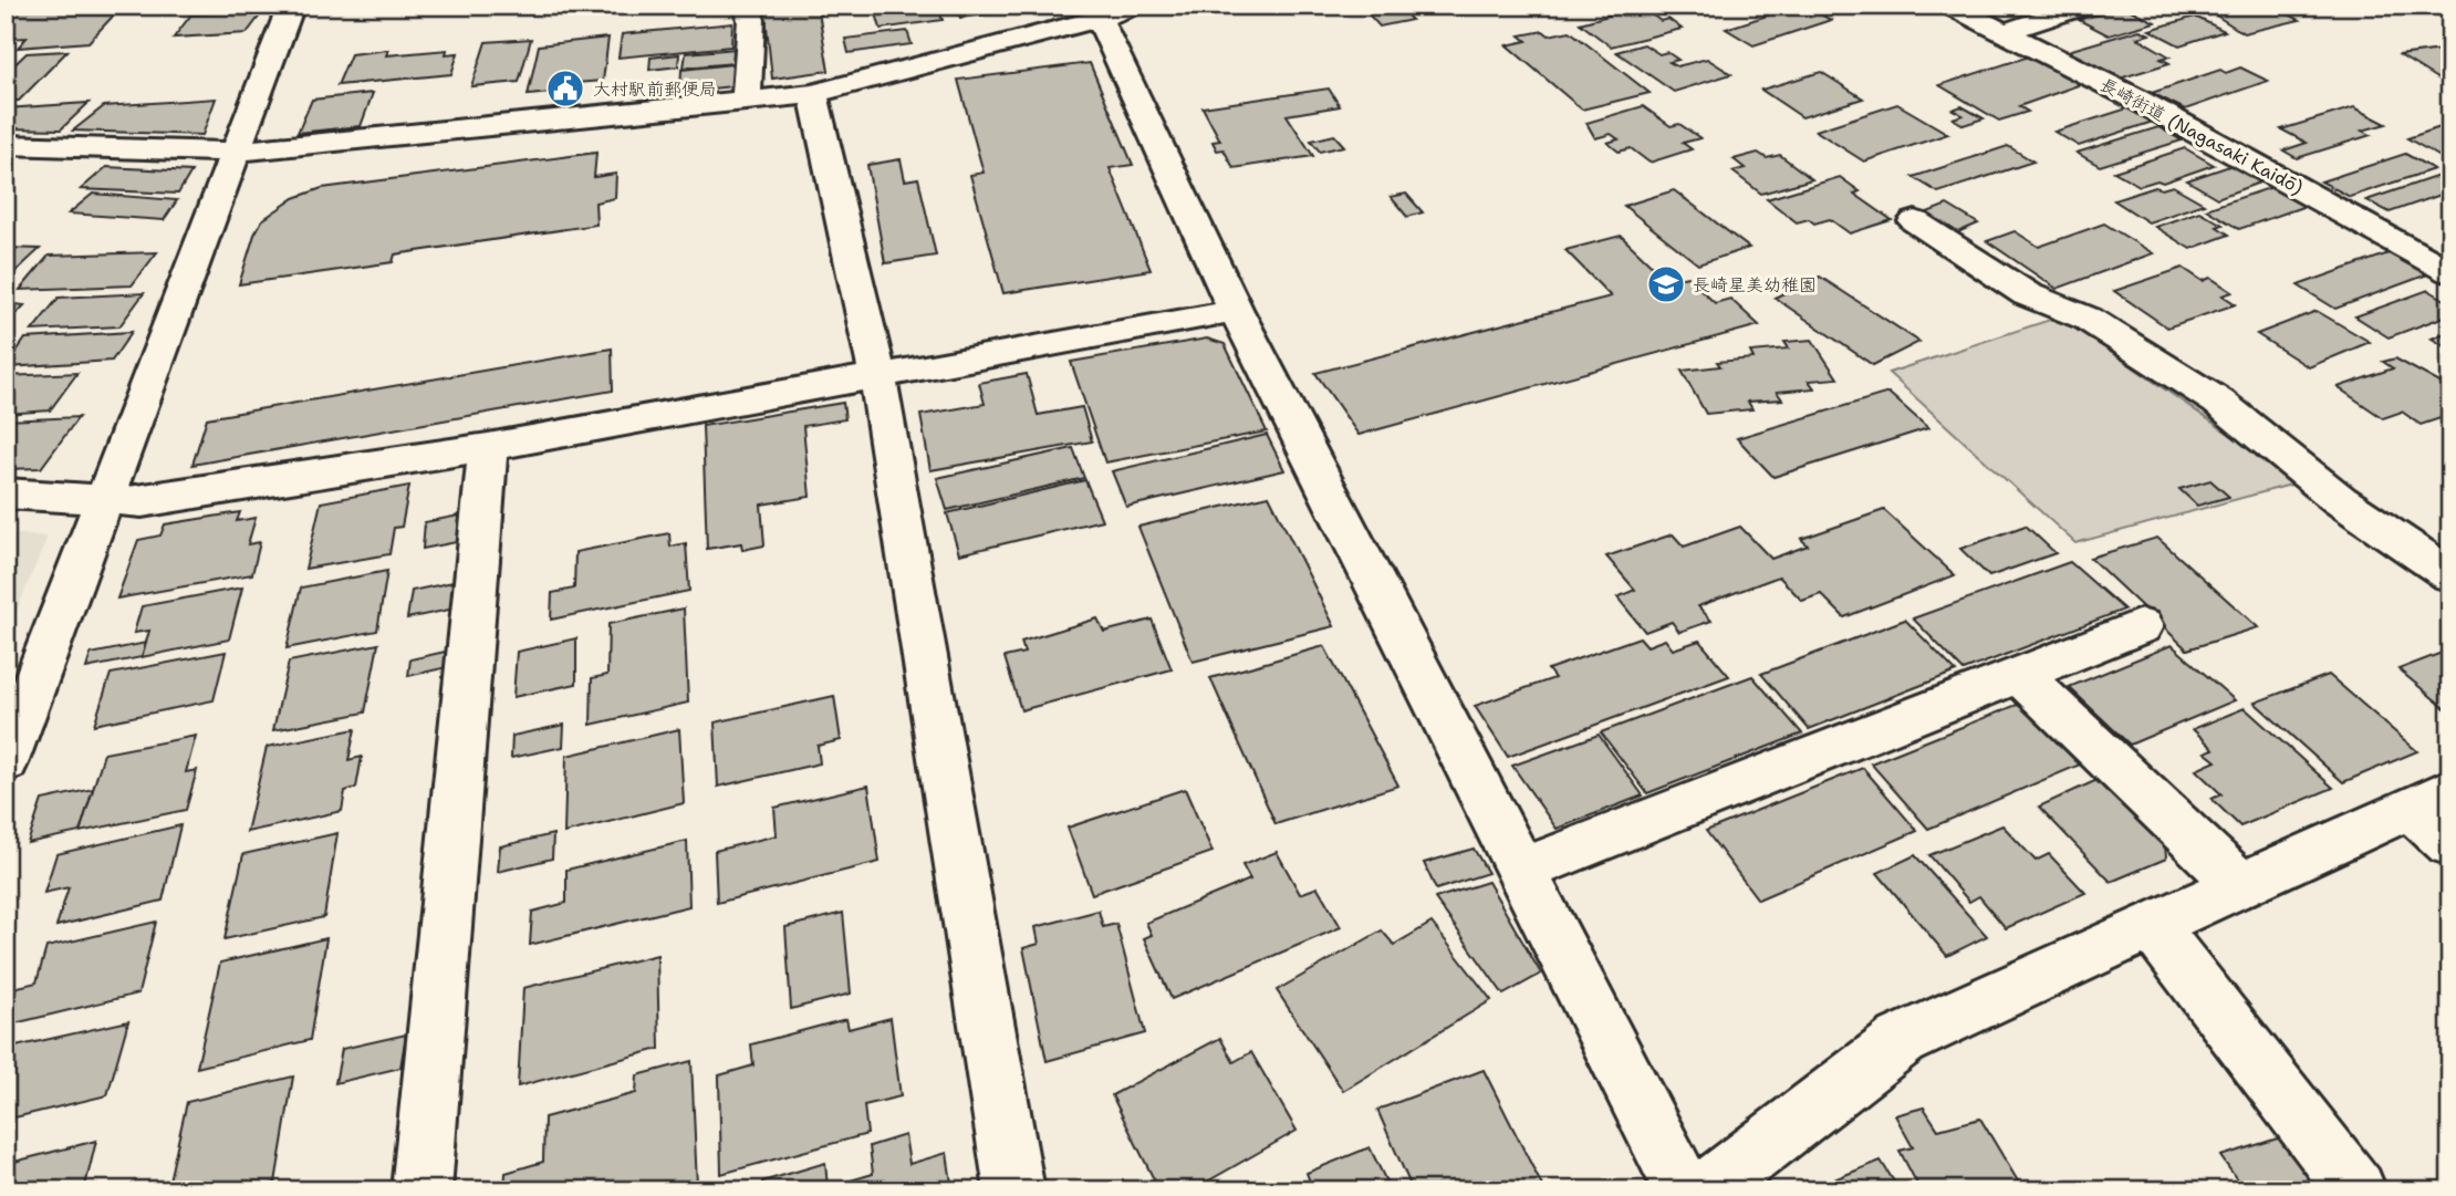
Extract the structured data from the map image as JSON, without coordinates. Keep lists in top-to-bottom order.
{
  "streets": {
    "street": ["長崎街道 (Nagasaki Kaidō)"]
  },
  "places": {
    "public building": ["大村駅前郵便局"],
    "school or university": ["長崎星美幼稚園"]
  }
}
